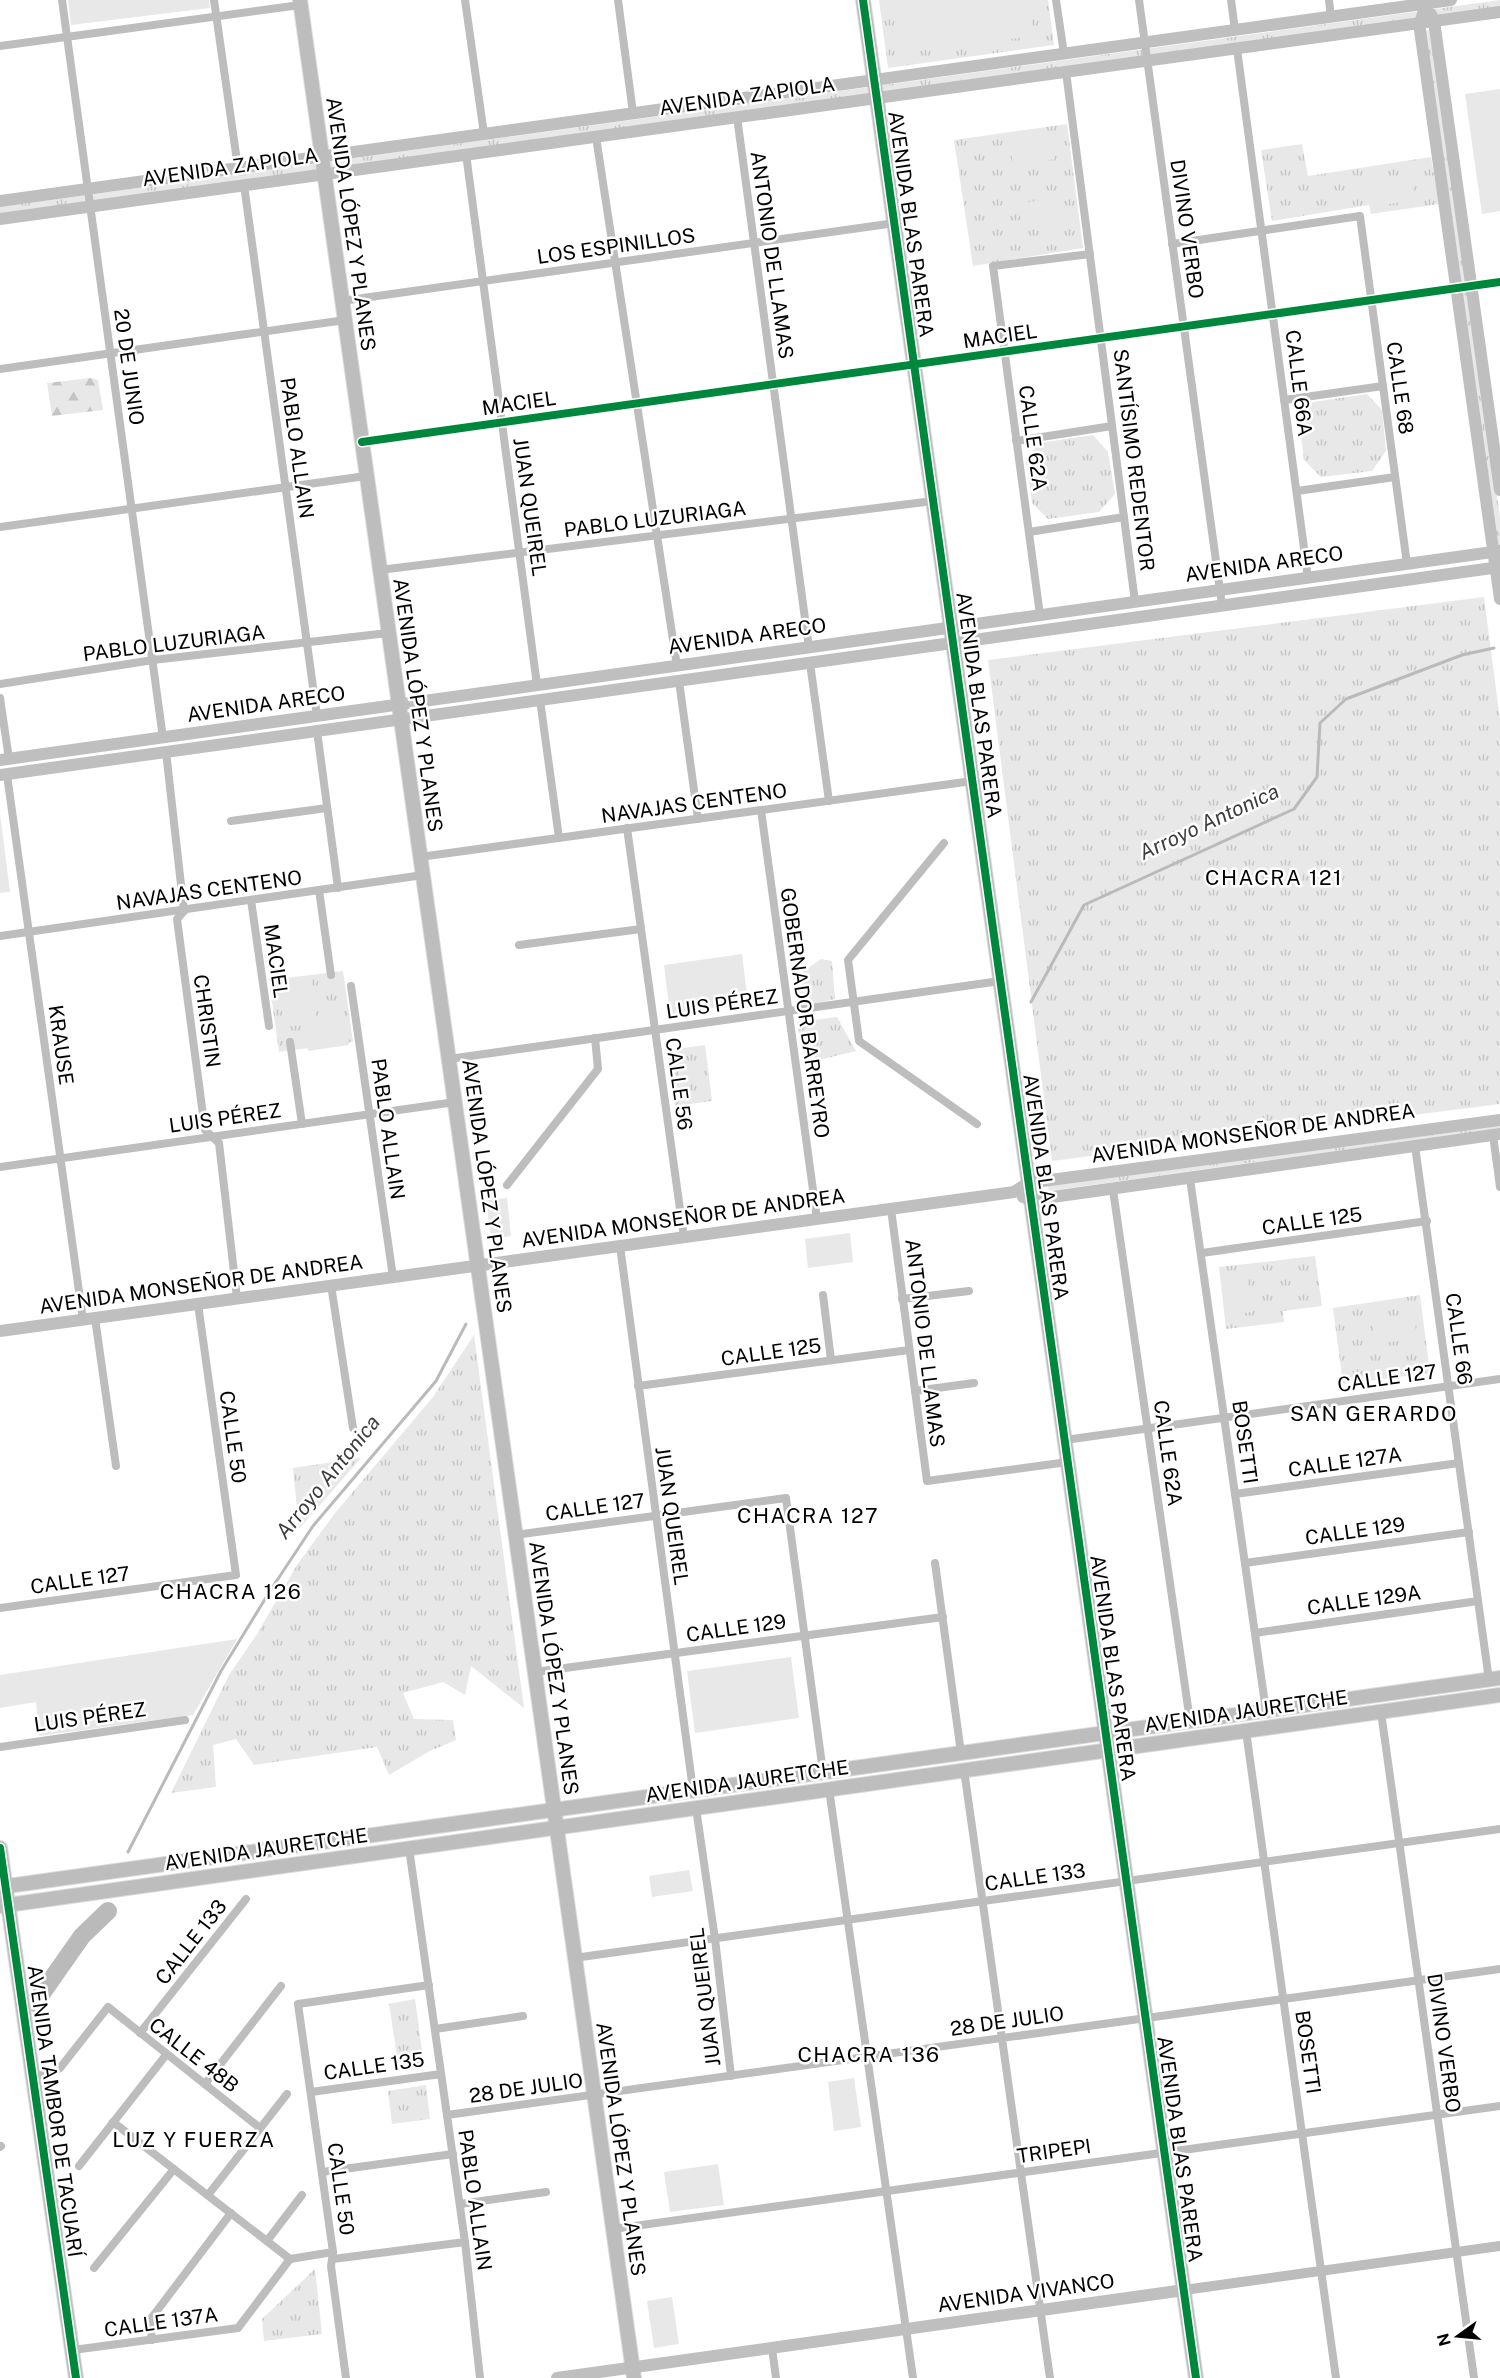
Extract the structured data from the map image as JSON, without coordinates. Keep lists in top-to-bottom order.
{
  "streets": {
    "main road": [
      "AVENIDA ZAPIOLA",
      "AVENIDA LÓPEZ Y PLANES",
      "AVENIDA BLAS PARERA",
      "AVENIDA ARECO",
      "AVENIDA MONSEÑOR DE ANDREA",
      "AVENIDA JAURETCHE",
      "AVENIDA TAMBOR DE TACUARÍ",
      "AVENIDA VIVANCO"
    ],
    "street": [
      "DIVINO VERBO",
      "LOS ESPINILLOS",
      "ANTONIO DE LLAMAS",
      "MACIEL",
      "20 DE JUNIO",
      "CALLE 66A",
      "CALLE 68",
      "CALLE 62A",
      "PABLO ALLAIN",
      "SANTÍSIMO REDENTOR",
      "JUAN QUEIREL",
      "PABLO LUZURIAGA",
      "NAVAJAS CENTENO",
      "LUIS PÉREZ",
      "GOBERNADOR BARREYRO",
      "CHRISTIN",
      "KRAUSE",
      "CALLE 56",
      "CALLE 125",
      "CALLE 66",
      "CALLE 127",
      "CALLE 50",
      "BOSETTI",
      "CALLE 127A",
      "CALLE 129",
      "CALLE 129A",
      "CALLE 133",
      "28 DE JULIO",
      "CALLE 48B",
      "CALLE 135",
      "TRIPEPI",
      "CALLE 137A"
    ]
  },
  "crossings": [
    ["AVENIDA ZAPIOLA", "AVENIDA LÓPEZ Y PLANES"],
    ["AVENIDA ZAPIOLA", "AVENIDA BLAS PARERA"],
    ["AVENIDA ZAPIOLA", "DIVINO VERBO"],
    ["AVENIDA ZAPIOLA", "ANTONIO DE LLAMAS"],
    ["AVENIDA ZAPIOLA", "20 DE JUNIO"],
    ["AVENIDA ZAPIOLA", "CALLE 66A"],
    ["AVENIDA ZAPIOLA", "PABLO ALLAIN"],
    ["AVENIDA ZAPIOLA", "SANTÍSIMO REDENTOR"],
    ["AVENIDA ZAPIOLA", "JUAN QUEIREL"],
    ["AVENIDA LÓPEZ Y PLANES", "LOS ESPINILLOS"],
    ["AVENIDA LÓPEZ Y PLANES", "MACIEL"],
    ["AVENIDA LÓPEZ Y PLANES", "PABLO LUZURIAGA"],
    ["AVENIDA LÓPEZ Y PLANES", "AVENIDA ARECO"],
    ["AVENIDA LÓPEZ Y PLANES", "NAVAJAS CENTENO"],
    ["AVENIDA LÓPEZ Y PLANES", "LUIS PÉREZ"],
    ["AVENIDA LÓPEZ Y PLANES", "AVENIDA MONSEÑOR DE ANDREA"],
    ["AVENIDA LÓPEZ Y PLANES", "CALLE 127"],
    ["AVENIDA LÓPEZ Y PLANES", "CALLE 129"],
    ["AVENIDA LÓPEZ Y PLANES", "AVENIDA JAURETCHE"],
    ["AVENIDA LÓPEZ Y PLANES", "CALLE 133"],
    ["AVENIDA LÓPEZ Y PLANES", "28 DE JULIO"],
    ["AVENIDA LÓPEZ Y PLANES", "TRIPEPI"],
    ["AVENIDA LÓPEZ Y PLANES", "AVENIDA VIVANCO"],
    ["AVENIDA BLAS PARERA", "LOS ESPINILLOS"],
    ["AVENIDA BLAS PARERA", "ANTONIO DE LLAMAS"],
    ["AVENIDA BLAS PARERA", "MACIEL"],
    ["AVENIDA BLAS PARERA", "PABLO LUZURIAGA"],
    ["AVENIDA BLAS PARERA", "AVENIDA ARECO"],
    ["AVENIDA BLAS PARERA", "NAVAJAS CENTENO"],
    ["AVENIDA BLAS PARERA", "LUIS PÉREZ"],
    ["AVENIDA BLAS PARERA", "AVENIDA MONSEÑOR DE ANDREA"],
    ["AVENIDA BLAS PARERA", "CALLE 127"],
    ["AVENIDA BLAS PARERA", "AVENIDA JAURETCHE"],
    ["AVENIDA BLAS PARERA", "CALLE 133"],
    ["AVENIDA BLAS PARERA", "28 DE JULIO"],
    ["AVENIDA BLAS PARERA", "TRIPEPI"],
    ["AVENIDA BLAS PARERA", "AVENIDA VIVANCO"],
    ["DIVINO VERBO", "MACIEL"],
    ["DIVINO VERBO", "AVENIDA ARECO"],
    ["DIVINO VERBO", "AVENIDA JAURETCHE"],
    ["DIVINO VERBO", "CALLE 133"],
    ["DIVINO VERBO", "28 DE JULIO"],
    ["DIVINO VERBO", "TRIPEPI"],
    ["DIVINO VERBO", "AVENIDA VIVANCO"],
    ["LOS ESPINILLOS", "ANTONIO DE LLAMAS"],
    ["LOS ESPINILLOS", "JUAN QUEIREL"],
    ["ANTONIO DE LLAMAS", "MACIEL"],
    ["ANTONIO DE LLAMAS", "PABLO LUZURIAGA"],
    ["ANTONIO DE LLAMAS", "AVENIDA ARECO"],
    ["ANTONIO DE LLAMAS", "AVENIDA MONSEÑOR DE ANDREA"],
    ["ANTONIO DE LLAMAS", "CALLE 125"],
    ["MACIEL", "CALLE 66A"],
    ["MACIEL", "CALLE 68"],
    ["MACIEL", "CALLE 62A"],
    ["MACIEL", "SANTÍSIMO REDENTOR"],
    ["MACIEL", "JUAN QUEIREL"],
    ["MACIEL", "NAVAJAS CENTENO"],
    ["20 DE JUNIO", "PABLO LUZURIAGA"],
    ["20 DE JUNIO", "AVENIDA ARECO"],
    ["CALLE 66A", "CALLE 68"],
    ["CALLE 66A", "AVENIDA ARECO"],
    ["CALLE 68", "AVENIDA ARECO"],
    ["CALLE 62A", "SANTÍSIMO REDENTOR"],
    ["CALLE 62A", "AVENIDA ARECO"],
    ["CALLE 62A", "AVENIDA MONSEÑOR DE ANDREA"],
    ["CALLE 62A", "CALLE 127"],
    ["CALLE 62A", "AVENIDA JAURETCHE"],
    ["PABLO ALLAIN", "PABLO LUZURIAGA"],
    ["PABLO ALLAIN", "AVENIDA ARECO"],
    ["PABLO ALLAIN", "LUIS PÉREZ"],
    ["PABLO ALLAIN", "AVENIDA MONSEÑOR DE ANDREA"],
    ["PABLO ALLAIN", "CALLE 50"],
    ["PABLO ALLAIN", "AVENIDA JAURETCHE"],
    ["PABLO ALLAIN", "28 DE JULIO"],
    ["PABLO ALLAIN", "CALLE 135"],
    ["SANTÍSIMO REDENTOR", "AVENIDA ARECO"],
    ["JUAN QUEIREL", "PABLO LUZURIAGA"],
    ["JUAN QUEIREL", "AVENIDA ARECO"],
    ["JUAN QUEIREL", "AVENIDA MONSEÑOR DE ANDREA"],
    ["JUAN QUEIREL", "CALLE 125"],
    ["JUAN QUEIREL", "CALLE 127"],
    ["JUAN QUEIREL", "CALLE 129"],
    ["JUAN QUEIREL", "AVENIDA JAURETCHE"],
    ["JUAN QUEIREL", "CALLE 133"],
    ["JUAN QUEIREL", "28 DE JULIO"],
    ["AVENIDA ARECO", "CHRISTIN"],
    ["AVENIDA ARECO", "KRAUSE"],
    ["NAVAJAS CENTENO", "GOBERNADOR BARREYRO"],
    ["NAVAJAS CENTENO", "CHRISTIN"],
    ["NAVAJAS CENTENO", "KRAUSE"],
    ["NAVAJAS CENTENO", "CALLE 56"],
    ["LUIS PÉREZ", "GOBERNADOR BARREYRO"],
    ["LUIS PÉREZ", "CHRISTIN"],
    ["LUIS PÉREZ", "KRAUSE"],
    ["LUIS PÉREZ", "CALLE 56"],
    ["GOBERNADOR BARREYRO", "AVENIDA MONSEÑOR DE ANDREA"],
    ["CHRISTIN", "AVENIDA MONSEÑOR DE ANDREA"],
    ["KRAUSE", "AVENIDA MONSEÑOR DE ANDREA"],
    ["CALLE 56", "AVENIDA MONSEÑOR DE ANDREA"],
    ["AVENIDA MONSEÑOR DE ANDREA", "CALLE 66"],
    ["AVENIDA MONSEÑOR DE ANDREA", "CALLE 50"],
    ["AVENIDA MONSEÑOR DE ANDREA", "BOSETTI"],
    ["CALLE 125", "CALLE 66"],
    ["CALLE 125", "BOSETTI"],
    ["CALLE 66", "CALLE 127"],
    ["CALLE 66", "CALLE 127A"],
    ["CALLE 66", "CALLE 129"],
    ["CALLE 66", "CALLE 129A"],
    ["CALLE 66", "AVENIDA JAURETCHE"],
    ["CALLE 127", "CALLE 50"],
    ["CALLE 127", "BOSETTI"],
    ["CALLE 127", "CALLE 129"],
    ["CALLE 50", "CALLE 135"],
    ["BOSETTI", "CALLE 127A"],
    ["BOSETTI", "CALLE 129"],
    ["BOSETTI", "CALLE 129A"],
    ["BOSETTI", "AVENIDA JAURETCHE"],
    ["BOSETTI", "CALLE 133"],
    ["BOSETTI", "28 DE JULIO"],
    ["BOSETTI", "TRIPEPI"],
    ["BOSETTI", "AVENIDA VIVANCO"],
    ["AVENIDA JAURETCHE", "AVENIDA TAMBOR DE TACUARÍ"],
    ["CALLE 133", "CALLE 48B"],
    ["CALLE 48B", "AVENIDA TAMBOR DE TACUARÍ"],
    ["AVENIDA TAMBOR DE TACUARÍ", "CALLE 137A"]
  ],
  "districts": [
    "CHACRA 121",
    "SAN GERARDO",
    "CHACRA 127",
    "CHACRA 126",
    "CHACRA 136",
    "LUZ Y FUERZA"
  ],
  "water": ["Arroyo Antonica"],
  "north": "left"
}
